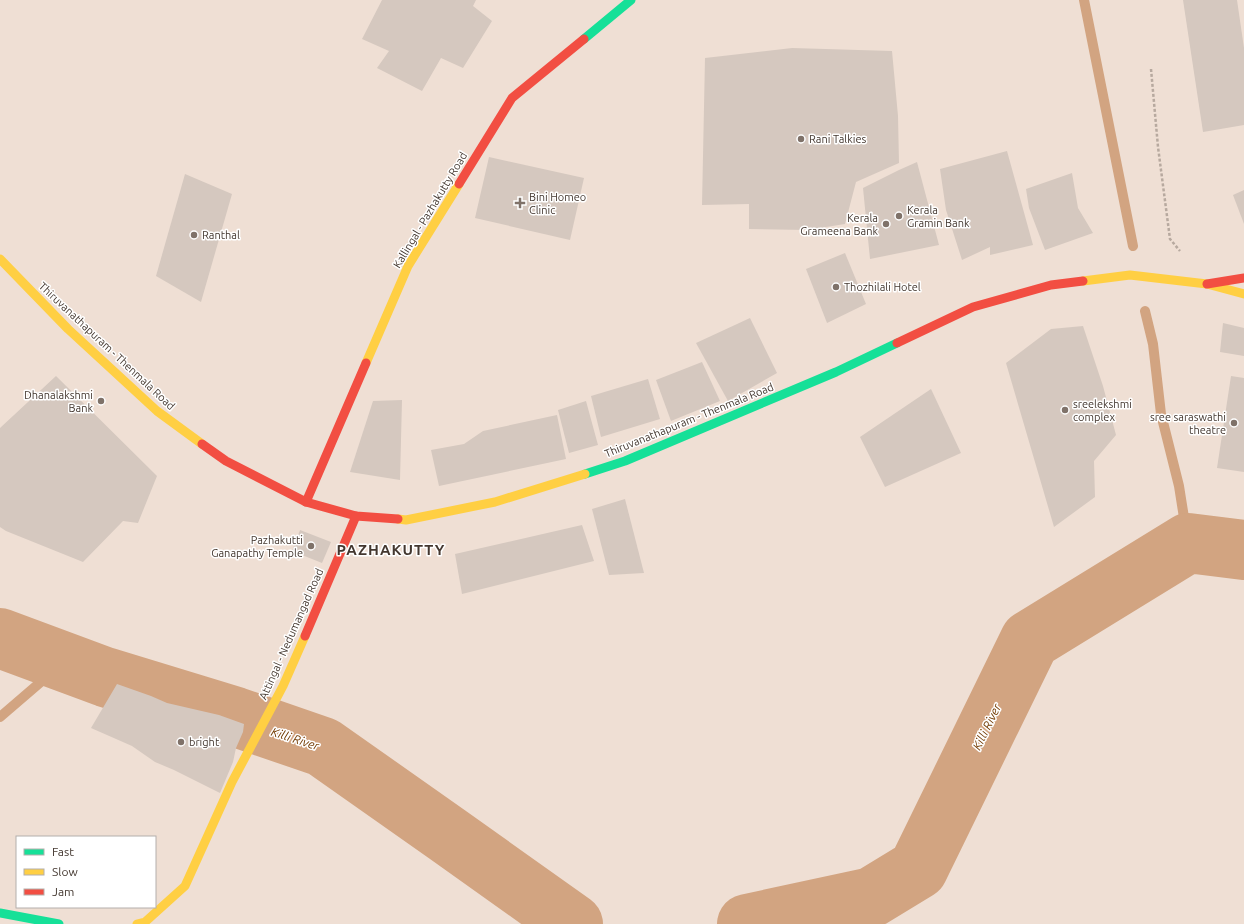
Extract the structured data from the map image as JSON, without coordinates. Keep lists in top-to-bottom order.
{
  "streets": {
    "main road": ["Kallingal - Pazhakutty Road", "Thiruvanathapuram - Thenmala Road", "Attingal - Nedumangad Road"]
  },
  "crossings": [
    ["Kallingal - Pazhakutty Road", "Thiruvanathapuram - Thenmala Road"],
    ["Thiruvanathapuram - Thenmala Road", "Attingal - Nedumangad Road"]
  ],
  "districts": ["PAZHAKUTTY"],
  "water": ["Killi River"],
  "places": {
    "other": [
      "Rani Talkies",
      "Kerala Gramin Bank",
      "Kerala Grameena Bank",
      "Ranthal",
      "Thozhilali Hotel",
      "Dhanalakshmi Bank",
      "sreelekshmi complex",
      "sree saraswathi theatre",
      "Pazhakutti Ganapathy Temple",
      "bright"
    ],
    "health": ["Bini Homeo Clinic"]
  },
  "legend": ["Fast", "Slow", "Jam"]
}
